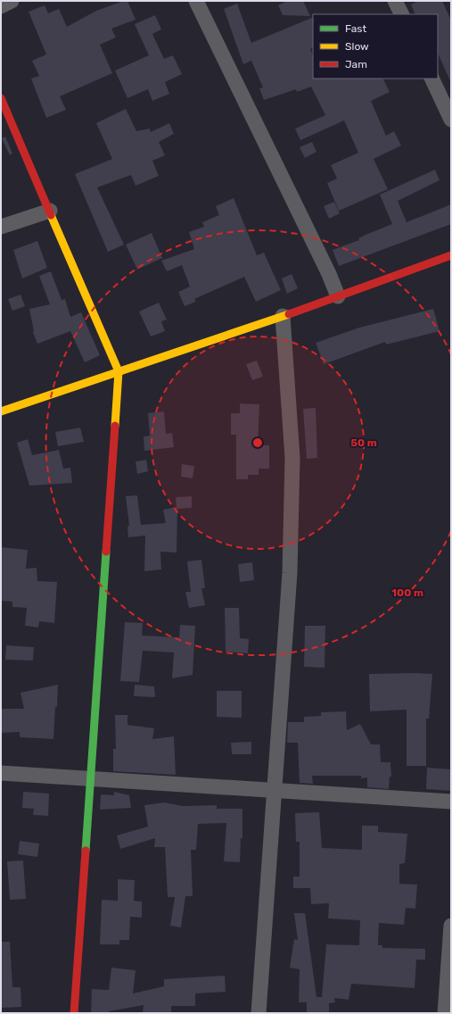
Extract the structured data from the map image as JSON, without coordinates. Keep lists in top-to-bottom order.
{
  "legend": ["Fast", "Slow", "Jam"],
  "rings": ["50 m", "100 m"]
}
